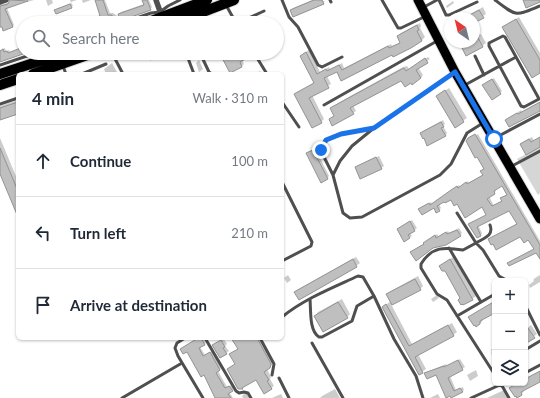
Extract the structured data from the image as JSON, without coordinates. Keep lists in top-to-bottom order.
{
  "north": "top left",
  "page": {
    "search": "Search here",
    "heading": ["4 min", "Walk · 310 m"],
    "list": [
      ["Continue", "100 m"],
      ["Turn left", "210 m"],
      "Arrive at destination"
    ],
    "map_buttons": ["+", "−"]
  }
}
